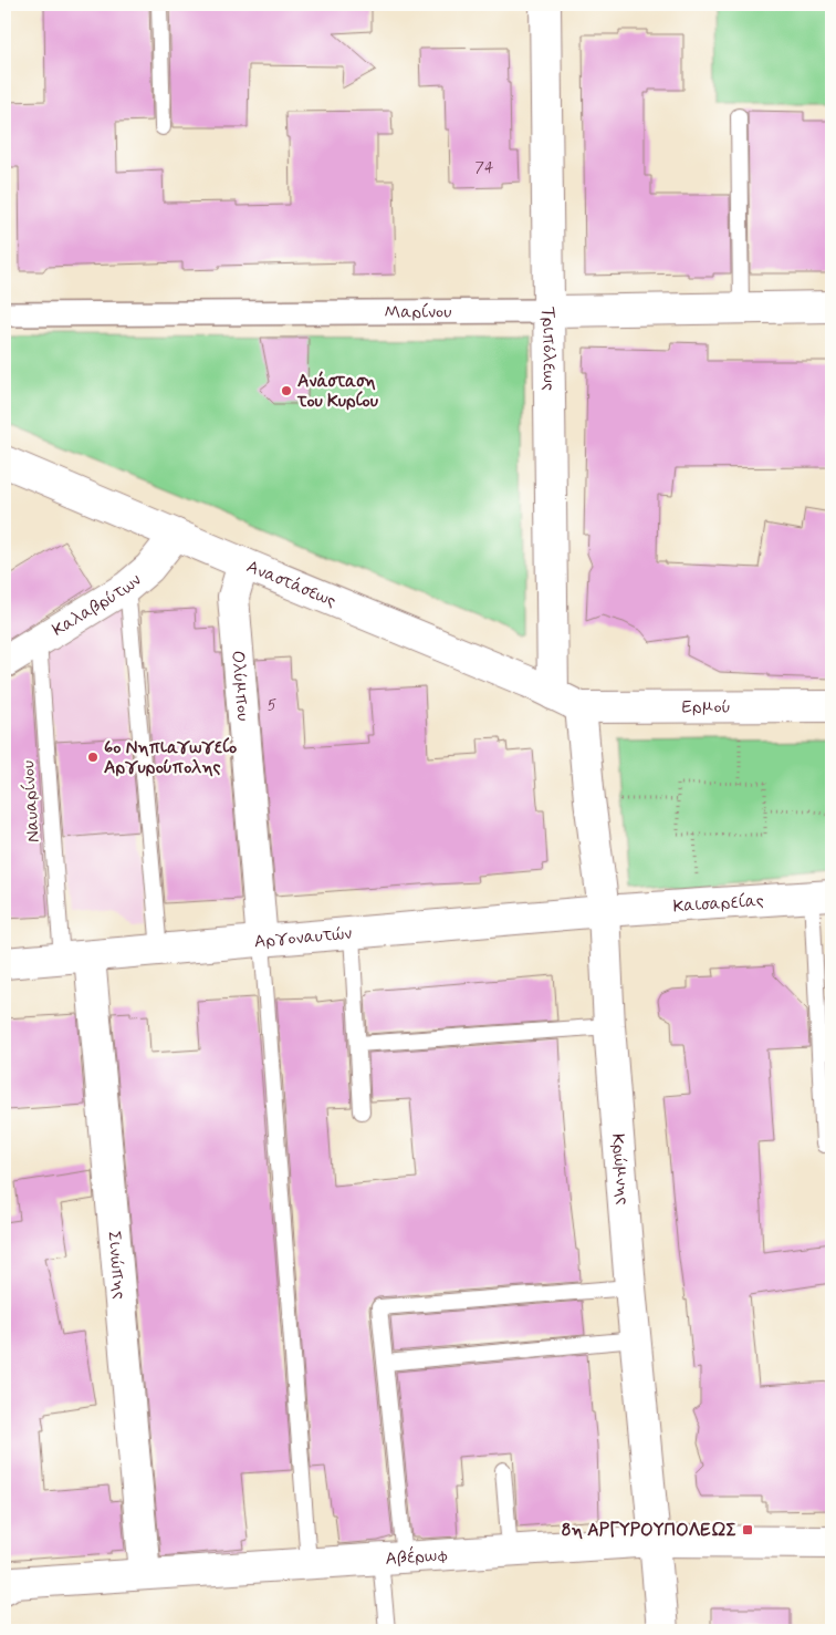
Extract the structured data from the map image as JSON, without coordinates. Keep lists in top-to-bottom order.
{
  "streets": {
    "street": [
      "Μαρίνου",
      "Τριπόλεως",
      "Αναστάσεως",
      "Καλαβρύτων",
      "Ολύμπου",
      "Ερμού",
      "Καισαρείας",
      "Αργοναυτών",
      "Κρώμνης",
      "Σινώπης",
      "Αβέρωφ"
    ],
    "lane": ["Ναυαρίνου"]
  },
  "crossings": [
    ["Μαρίνου", "Τριπόλεως"],
    ["Τριπόλεως", "Αναστάσεως"],
    ["Αναστάσεως", "Καλαβρύτων"],
    ["Αναστάσεως", "Ολύμπου"],
    ["Αναστάσεως", "Ερμού"],
    ["Αναστάσεως", "Κρώμνης"],
    ["Καλαβρύτων", "Ναυαρίνου"],
    ["Ολύμπου", "Αργοναυτών"],
    ["Ερμού", "Κρώμνης"],
    ["Ναυαρίνου", "Αργοναυτών"],
    ["Ναυαρίνου", "Σινώπης"],
    ["Καισαρείας", "Αργοναυτών"],
    ["Καισαρείας", "Κρώμνης"],
    ["Αργοναυτών", "Κρώμνης"],
    ["Αργοναυτών", "Σινώπης"],
    ["Κρώμνης", "Αβέρωφ"],
    ["Σινώπης", "Αβέρωφ"]
  ],
  "places": {
    "other": ["Ανάσταση του Κυρίου", "6ο Νηπιαγωγείο Αργυρούπολης"],
    "transit": ["8η ΑΡΓΥΡΟΥΠΟΛΕΩΣ"]
  },
  "house_numbers": ["74", "5"]
}
